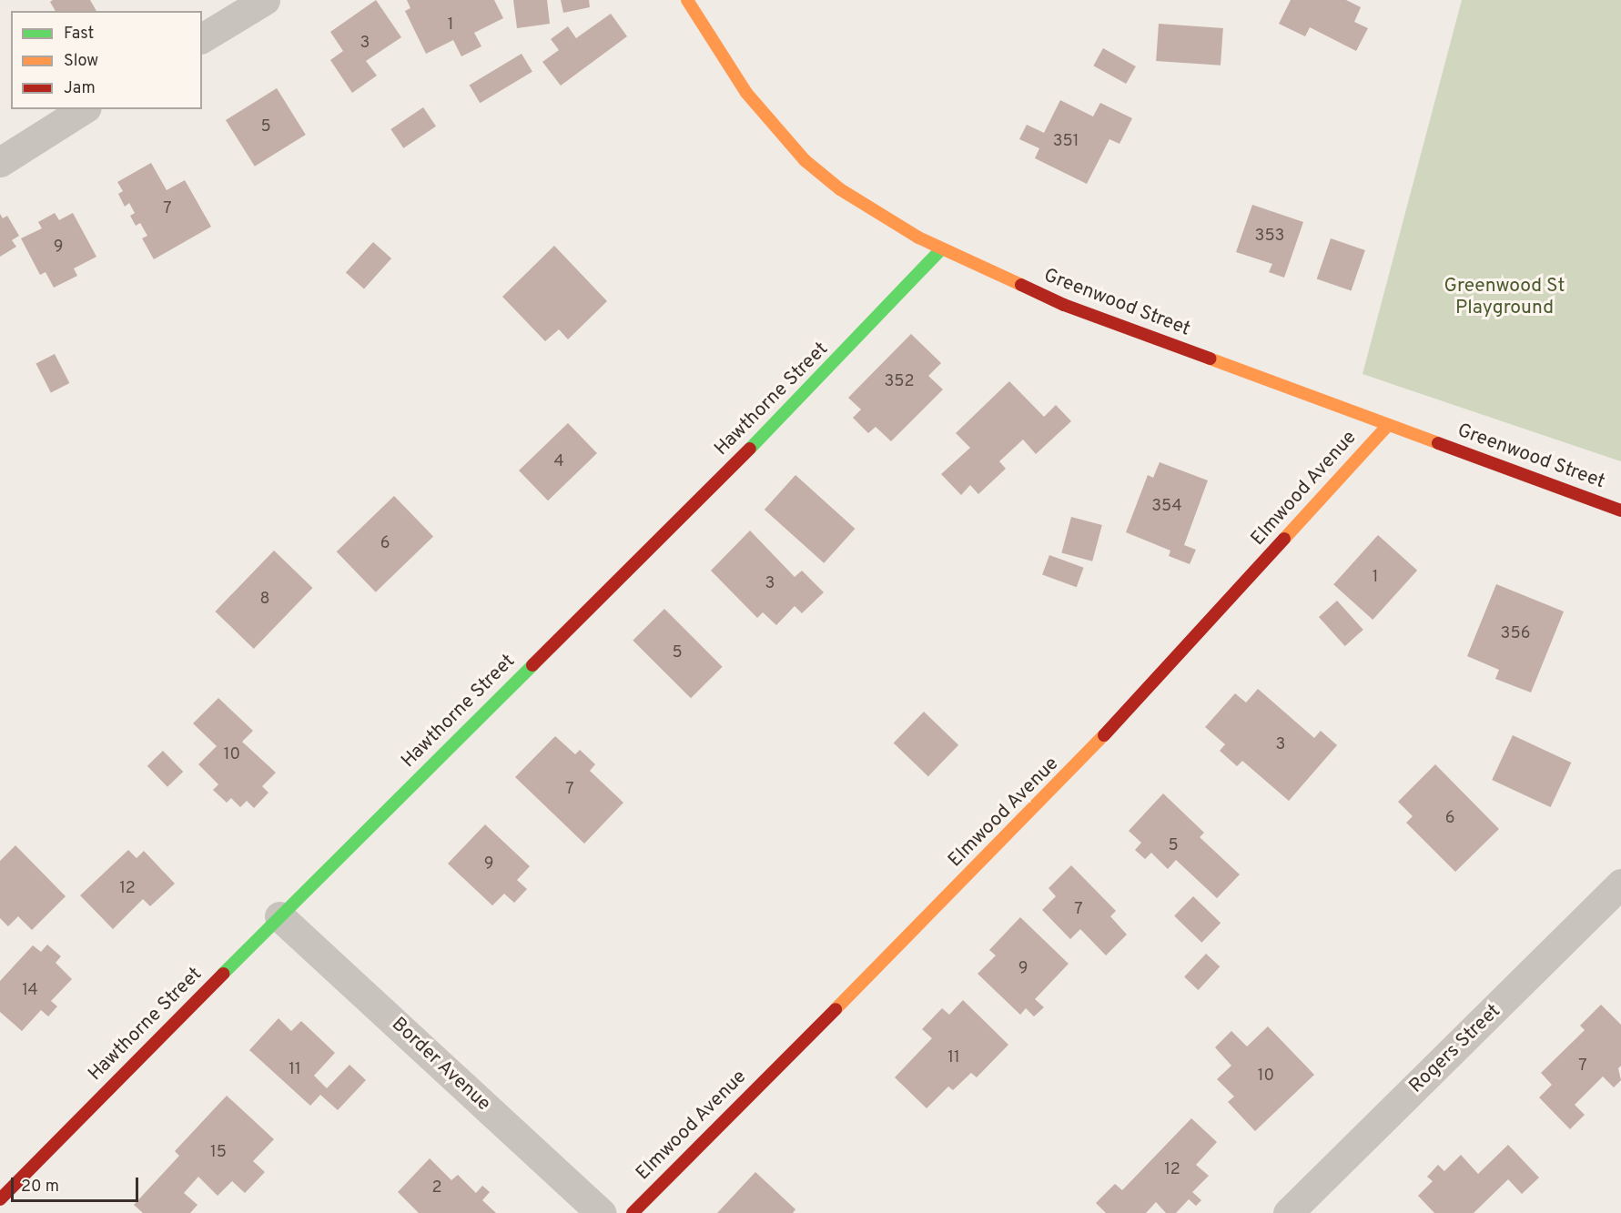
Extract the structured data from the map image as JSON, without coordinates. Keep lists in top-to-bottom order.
{
  "streets": {
    "street": [
      "Greenwood Street",
      "Hawthorne Street",
      "Elmwood Avenue",
      "Rogers Street",
      "Border Avenue"
    ]
  },
  "crossings": [
    ["Greenwood Street", "Hawthorne Street"],
    ["Greenwood Street", "Elmwood Avenue"],
    ["Hawthorne Street", "Border Avenue"]
  ],
  "parks": ["Greenwood St Playground"],
  "house_numbers": [
    "1",
    "3",
    "5",
    "351",
    "7",
    "353",
    "9",
    "352",
    "4",
    "354",
    "6",
    "1",
    "3",
    "8",
    "356",
    "5",
    "3",
    "10",
    "7",
    "6",
    "5",
    "9",
    "12",
    "7",
    "9",
    "14",
    "11",
    "7",
    "11",
    "10",
    "15",
    "12",
    "2"
  ],
  "legend": ["Fast", "Slow", "Jam"],
  "scale_bar": "20 m"
}
